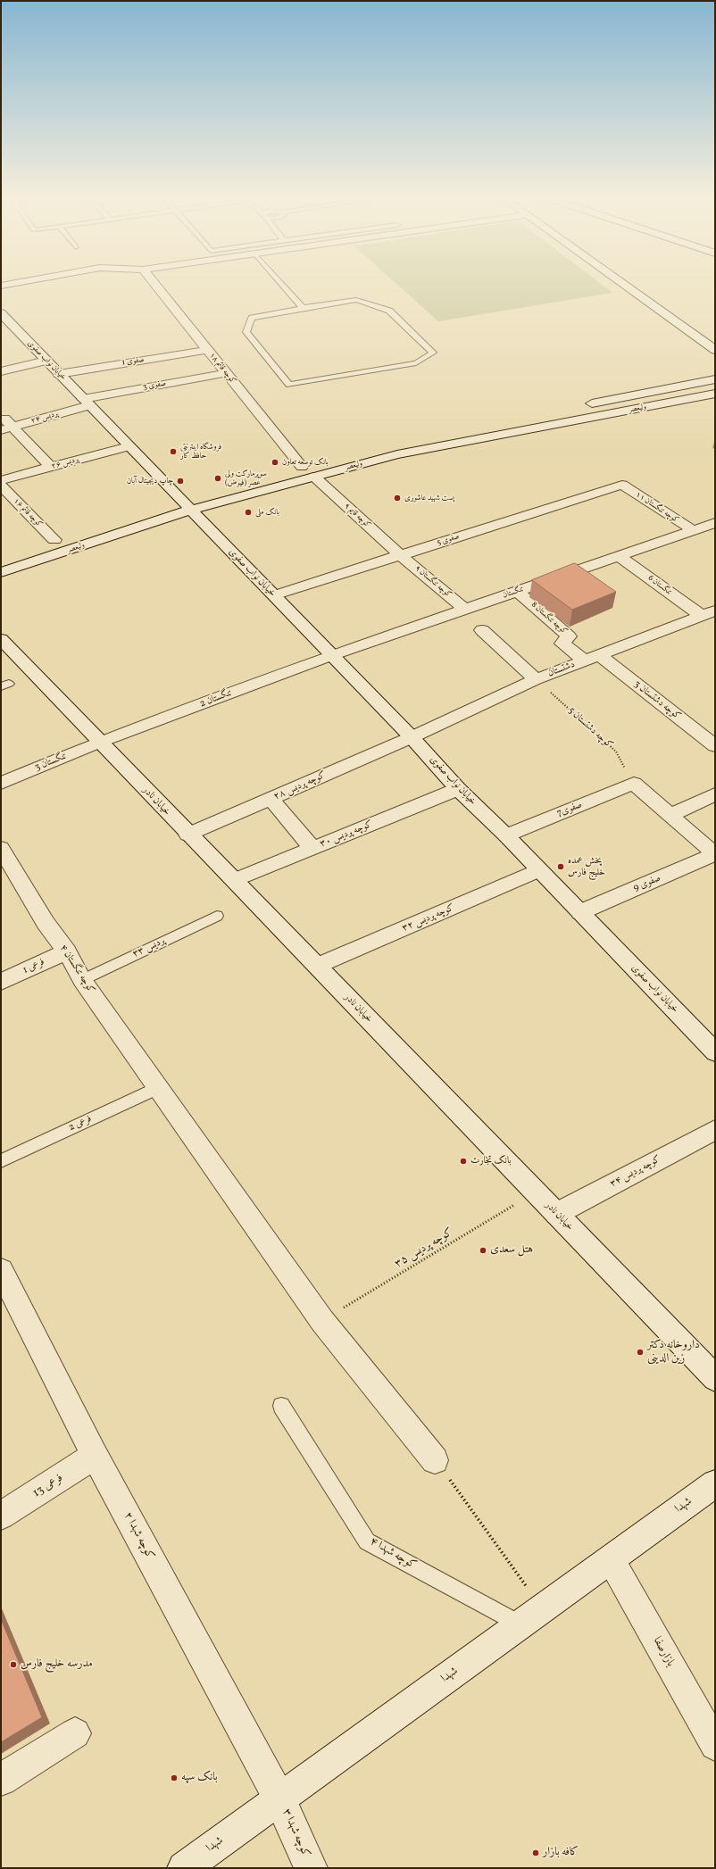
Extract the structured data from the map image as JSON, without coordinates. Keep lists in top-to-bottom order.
{
  "streets": {
    "street": [
      "خیابان نواب صفوی",
      "صفوی 1",
      "کوچه قائم ۱۸",
      "صفوی 3",
      "ولیعصر",
      "پردیس ۲۴",
      "پردیس ۲۶",
      "کوچه تنگستان ۱۱",
      "کوچه قائم ۱۶",
      "کوچه قایم ۹",
      "صفوی 5",
      "کوچه تنگستان ۹",
      "تنگستان 6",
      "تنگستان",
      "کوچه تنگستان 8",
      "دشتستان",
      "تنگستان 2",
      "کوچه دشتستان 3",
      "تنگستان 3",
      "کوچه پردیس ۲۸",
      "خیابان نادر",
      "صفوی7",
      "کوچه پردیس ۳۰",
      "صفوی 9",
      "کوچه پردیس ۳۲",
      "فرعی 1",
      "کوچه تنگستان ۴",
      "کوچه پردیس ۳۴",
      "فرعی 13",
      "شهدا",
      "کوچه شهدا ۲",
      "بازارصفا",
      "کوچه شهدا ۳"
    ],
    "lane": ["پردیس ۳۳", "فرعی 2", "کوچه شهدا ۴"],
    "path": ["کوچه دشتستان 5", "کوچه پردیس ۳۵"]
  },
  "crossings": [
    ["خیابان نواب صفوی", "صفوی 1"],
    ["خیابان نواب صفوی", "صفوی 3"],
    ["خیابان نواب صفوی", "ولیعصر"],
    ["خیابان نواب صفوی", "پردیس ۲۴"],
    ["خیابان نواب صفوی", "پردیس ۲۶"],
    ["خیابان نواب صفوی", "صفوی 5"],
    ["خیابان نواب صفوی", "تنگستان"],
    ["خیابان نواب صفوی", "دشتستان"],
    ["خیابان نواب صفوی", "تنگستان 2"],
    ["خیابان نواب صفوی", "کوچه پردیس ۲۸"],
    ["خیابان نواب صفوی", "صفوی7"],
    ["خیابان نواب صفوی", "کوچه پردیس ۳۰"],
    ["خیابان نواب صفوی", "صفوی 9"],
    ["خیابان نواب صفوی", "کوچه پردیس ۳۲"],
    ["صفوی 1", "کوچه قائم ۱۸"],
    ["کوچه قائم ۱۸", "صفوی 3"],
    ["صفوی 3", "پردیس ۲۴"],
    ["ولیعصر", "کوچه قائم ۱۶"],
    ["ولیعصر", "کوچه قایم ۹"],
    ["کوچه تنگستان ۱۱", "صفوی 5"],
    ["کوچه تنگستان ۱۱", "تنگستان"],
    ["کوچه قایم ۹", "صفوی 5"],
    ["کوچه قایم ۹", "کوچه تنگستان ۹"],
    ["صفوی 5", "کوچه تنگستان ۹"],
    ["کوچه تنگستان ۹", "تنگستان"],
    ["تنگستان 6", "تنگستان"],
    ["تنگستان 6", "دشتستان"],
    ["تنگستان", "کوچه تنگستان 8"],
    ["تنگستان", "تنگستان 2"],
    ["کوچه تنگستان 8", "دشتستان"],
    ["دشتستان", "کوچه دشتستان 3"],
    ["دشتستان", "کوچه دشتستان 5"],
    ["دشتستان", "کوچه پردیس ۲۸"],
    ["تنگستان 2", "تنگستان 3"],
    ["تنگستان 2", "خیابان نادر"],
    ["کوچه دشتستان 5", "صفوی7"],
    ["تنگستان 3", "خیابان نادر"],
    ["کوچه پردیس ۲۸", "خیابان نادر"],
    ["خیابان نادر", "کوچه پردیس ۳۰"],
    ["خیابان نادر", "کوچه پردیس ۳۲"],
    ["خیابان نادر", "کوچه پردیس ۳۴"],
    ["خیابان نادر", "کوچه پردیس ۳۵"],
    ["پردیس ۳۳", "کوچه تنگستان ۴"],
    ["فرعی 1", "کوچه تنگستان ۴"],
    ["کوچه تنگستان ۴", "فرعی 2"],
    ["کوچه تنگستان ۴", "کوچه پردیس ۳۵"],
    ["فرعی 13", "کوچه شهدا ۲"],
    ["شهدا", "کوچه شهدا ۲"],
    ["شهدا", "کوچه شهدا ۴"],
    ["شهدا", "بازارصفا"],
    ["شهدا", "کوچه شهدا ۳"],
    ["کوچه شهدا ۲", "کوچه شهدا ۳"]
  ],
  "places": [
    "فروشگاه اینترنتی حافظ کار",
    "بانک توسعه تعاون",
    "سوپرمارکت ولی عصر (فیوض)",
    "چاپ دیجیتال آبان",
    "پست شهید عاشوری",
    "بانک ملی",
    "پخش عمده خلیج فارس",
    "بانک تجارت",
    "هتل سعدی",
    "داروخانه دکتر زین الدینی",
    "مدرسه خلیج فارس",
    "بانک سپه",
    "کافه بازار"
  ]
}
